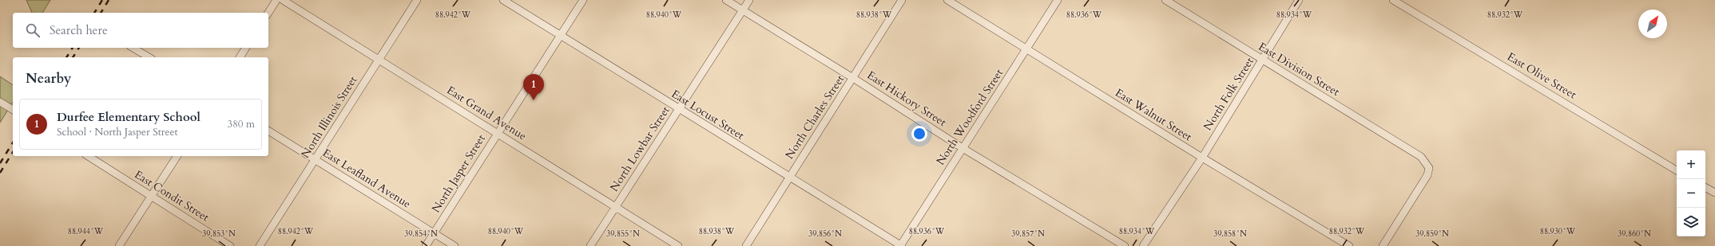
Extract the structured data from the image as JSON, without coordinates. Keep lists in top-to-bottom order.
{
  "streets": {
    "street": [
      "East Division Street",
      "East Olive Street",
      "North Folk Street",
      "East Hickory Street",
      "East Grand Avenue",
      "East Locust Street",
      "East Walnut Street",
      "North Illinois Street",
      "North Charles Street",
      "North Woodford Street",
      "North Lowbar Street",
      "North Jasper Street",
      "East Leafland Avenue",
      "East Condit Street"
    ]
  },
  "crossings": [
    ["East Division Street", "North Folk Street"],
    ["North Folk Street", "East Walnut Street"],
    ["East Hickory Street", "North Charles Street"],
    ["East Hickory Street", "North Woodford Street"],
    ["East Hickory Street", "North Lowbar Street"],
    ["East Grand Avenue", "North Illinois Street"],
    ["East Grand Avenue", "North Lowbar Street"],
    ["East Grand Avenue", "North Jasper Street"],
    ["East Locust Street", "North Charles Street"],
    ["East Locust Street", "North Woodford Street"],
    ["East Locust Street", "North Lowbar Street"],
    ["East Locust Street", "North Jasper Street"],
    ["East Walnut Street", "North Woodford Street"],
    ["North Illinois Street", "East Leafland Avenue"],
    ["North Jasper Street", "East Leafland Avenue"]
  ],
  "north": "top right",
  "page": {
    "search": "Search here",
    "heading": "Nearby",
    "pins": "1",
    "list": [
      {
        "mark": "1",
        "name": "Durfee Elementary School",
        "note": "School · North Jasper Street",
        "value": "380 m"
      }
    ],
    "map_buttons": ["+", "−"]
  },
  "coordinates": [
    "88.932°W",
    "88.942°W",
    "88.940°W",
    "88.938°W",
    "88.936°W",
    "88.934°W",
    "88.944°W",
    "88.930°W",
    "39.853°N",
    "39.854°N",
    "39.855°N",
    "39.856°N",
    "39.857°N",
    "39.858°N",
    "39.859°N",
    "39.860°N"
  ]
}
